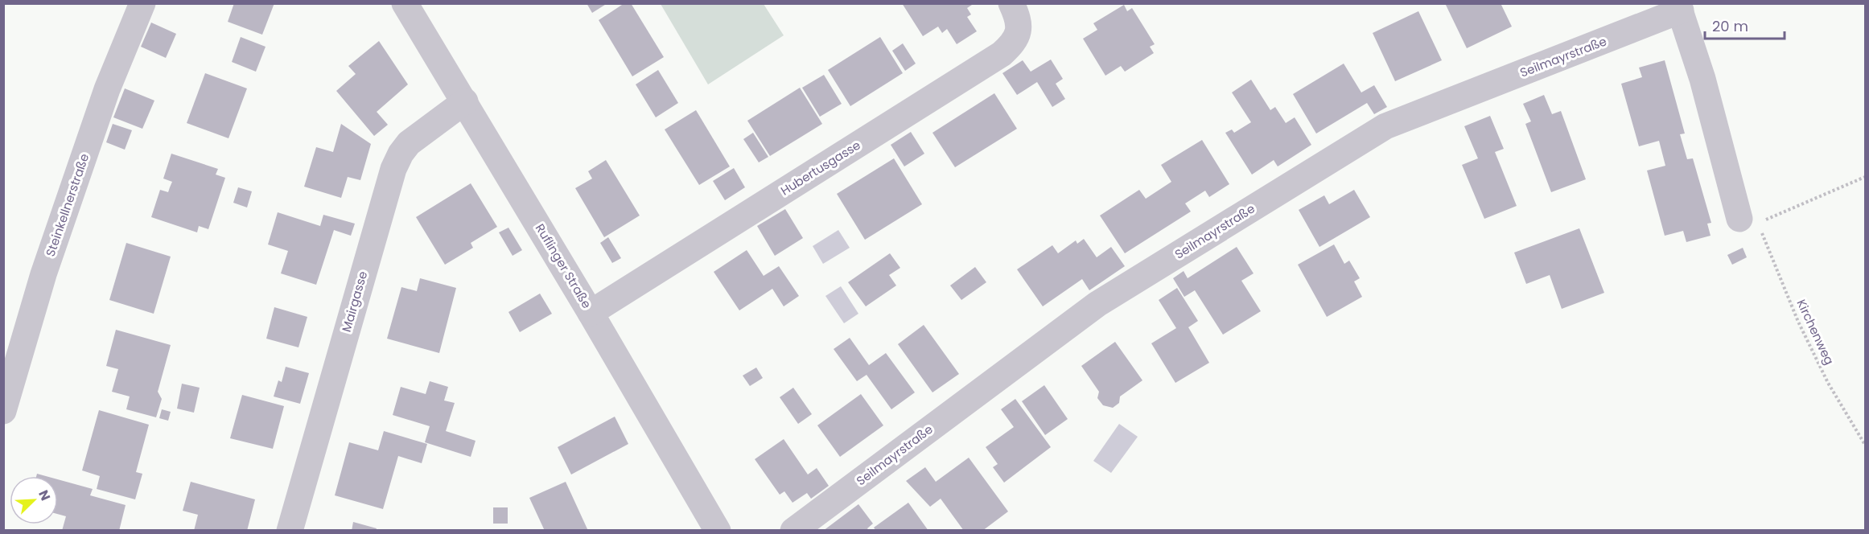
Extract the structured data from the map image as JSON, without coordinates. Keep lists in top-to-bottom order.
{
  "streets": {
    "street": [
      "Seilmayrstraße",
      "Hubertusgasse",
      "Steinkellnerstraße",
      "Ruflinger Straße",
      "Mairgasse"
    ],
    "path": ["Kirchenweg"]
  },
  "crossings": [
    ["Seilmayrstraße", "Kirchenweg"],
    ["Hubertusgasse", "Ruflinger Straße"],
    ["Ruflinger Straße", "Mairgasse"]
  ],
  "scale_bar": "20 m",
  "north": "top right"
}
